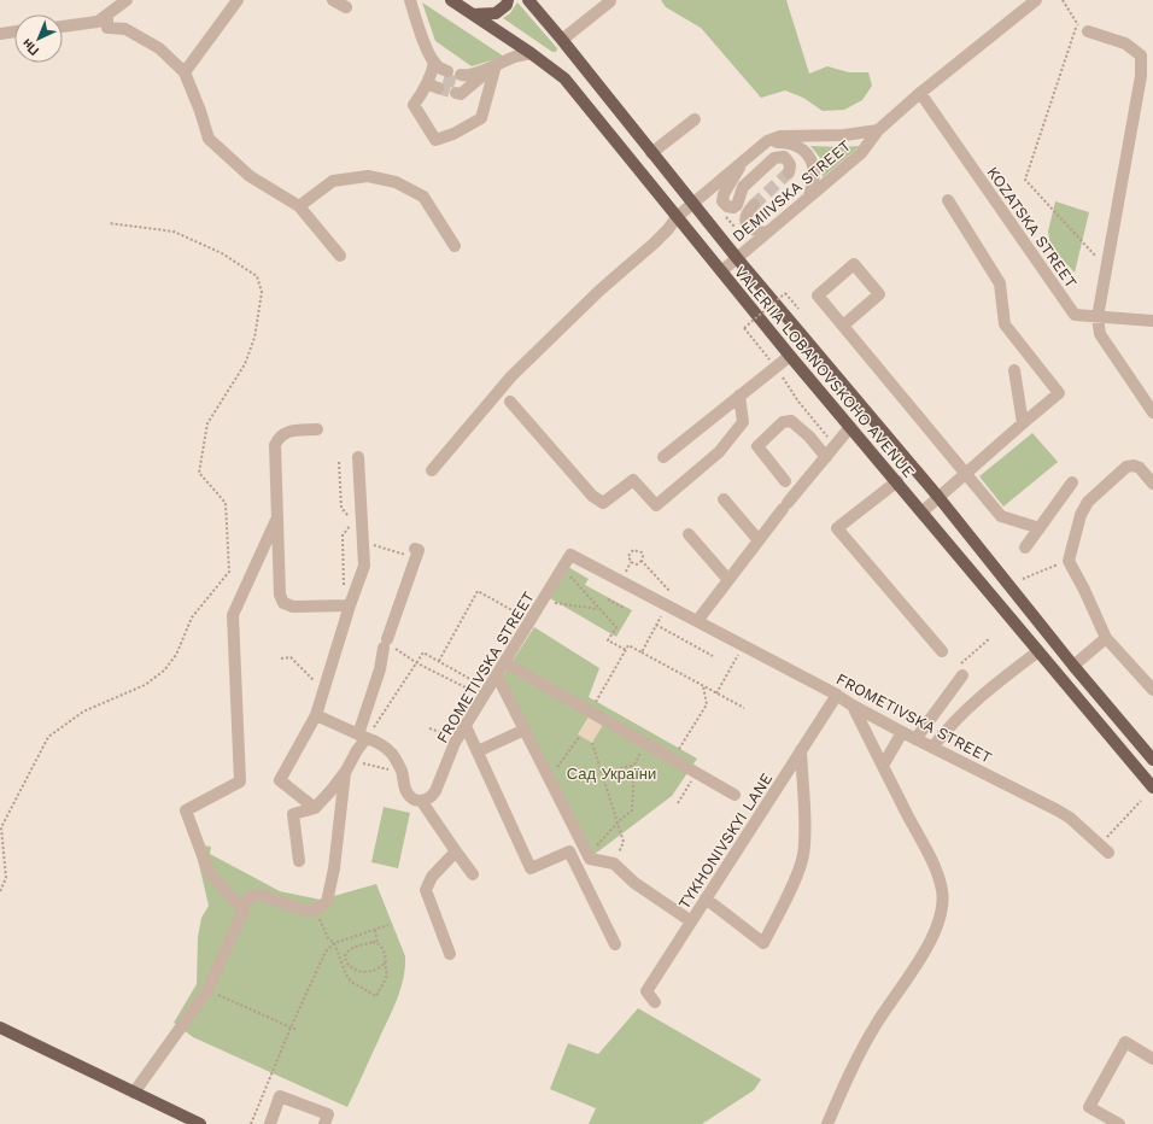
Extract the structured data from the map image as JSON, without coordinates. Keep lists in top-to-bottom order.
{
  "streets": {
    "main road": ["VALERIIA LOBANOVSKOHO AVENUE"],
    "street": [
      "DEMIIVSKA STREET",
      "KOZATSKA STREET",
      "FROMETIVSKA STREET",
      "TYKHONIVSKYI LANE"
    ]
  },
  "crossings": [
    ["DEMIIVSKA STREET", "KOZATSKA STREET"],
    ["DEMIIVSKA STREET", "VALERIIA LOBANOVSKOHO AVENUE"],
    ["FROMETIVSKA STREET", "TYKHONIVSKYI LANE"]
  ],
  "parks": ["Сад України"],
  "north": "bottom left"
}
